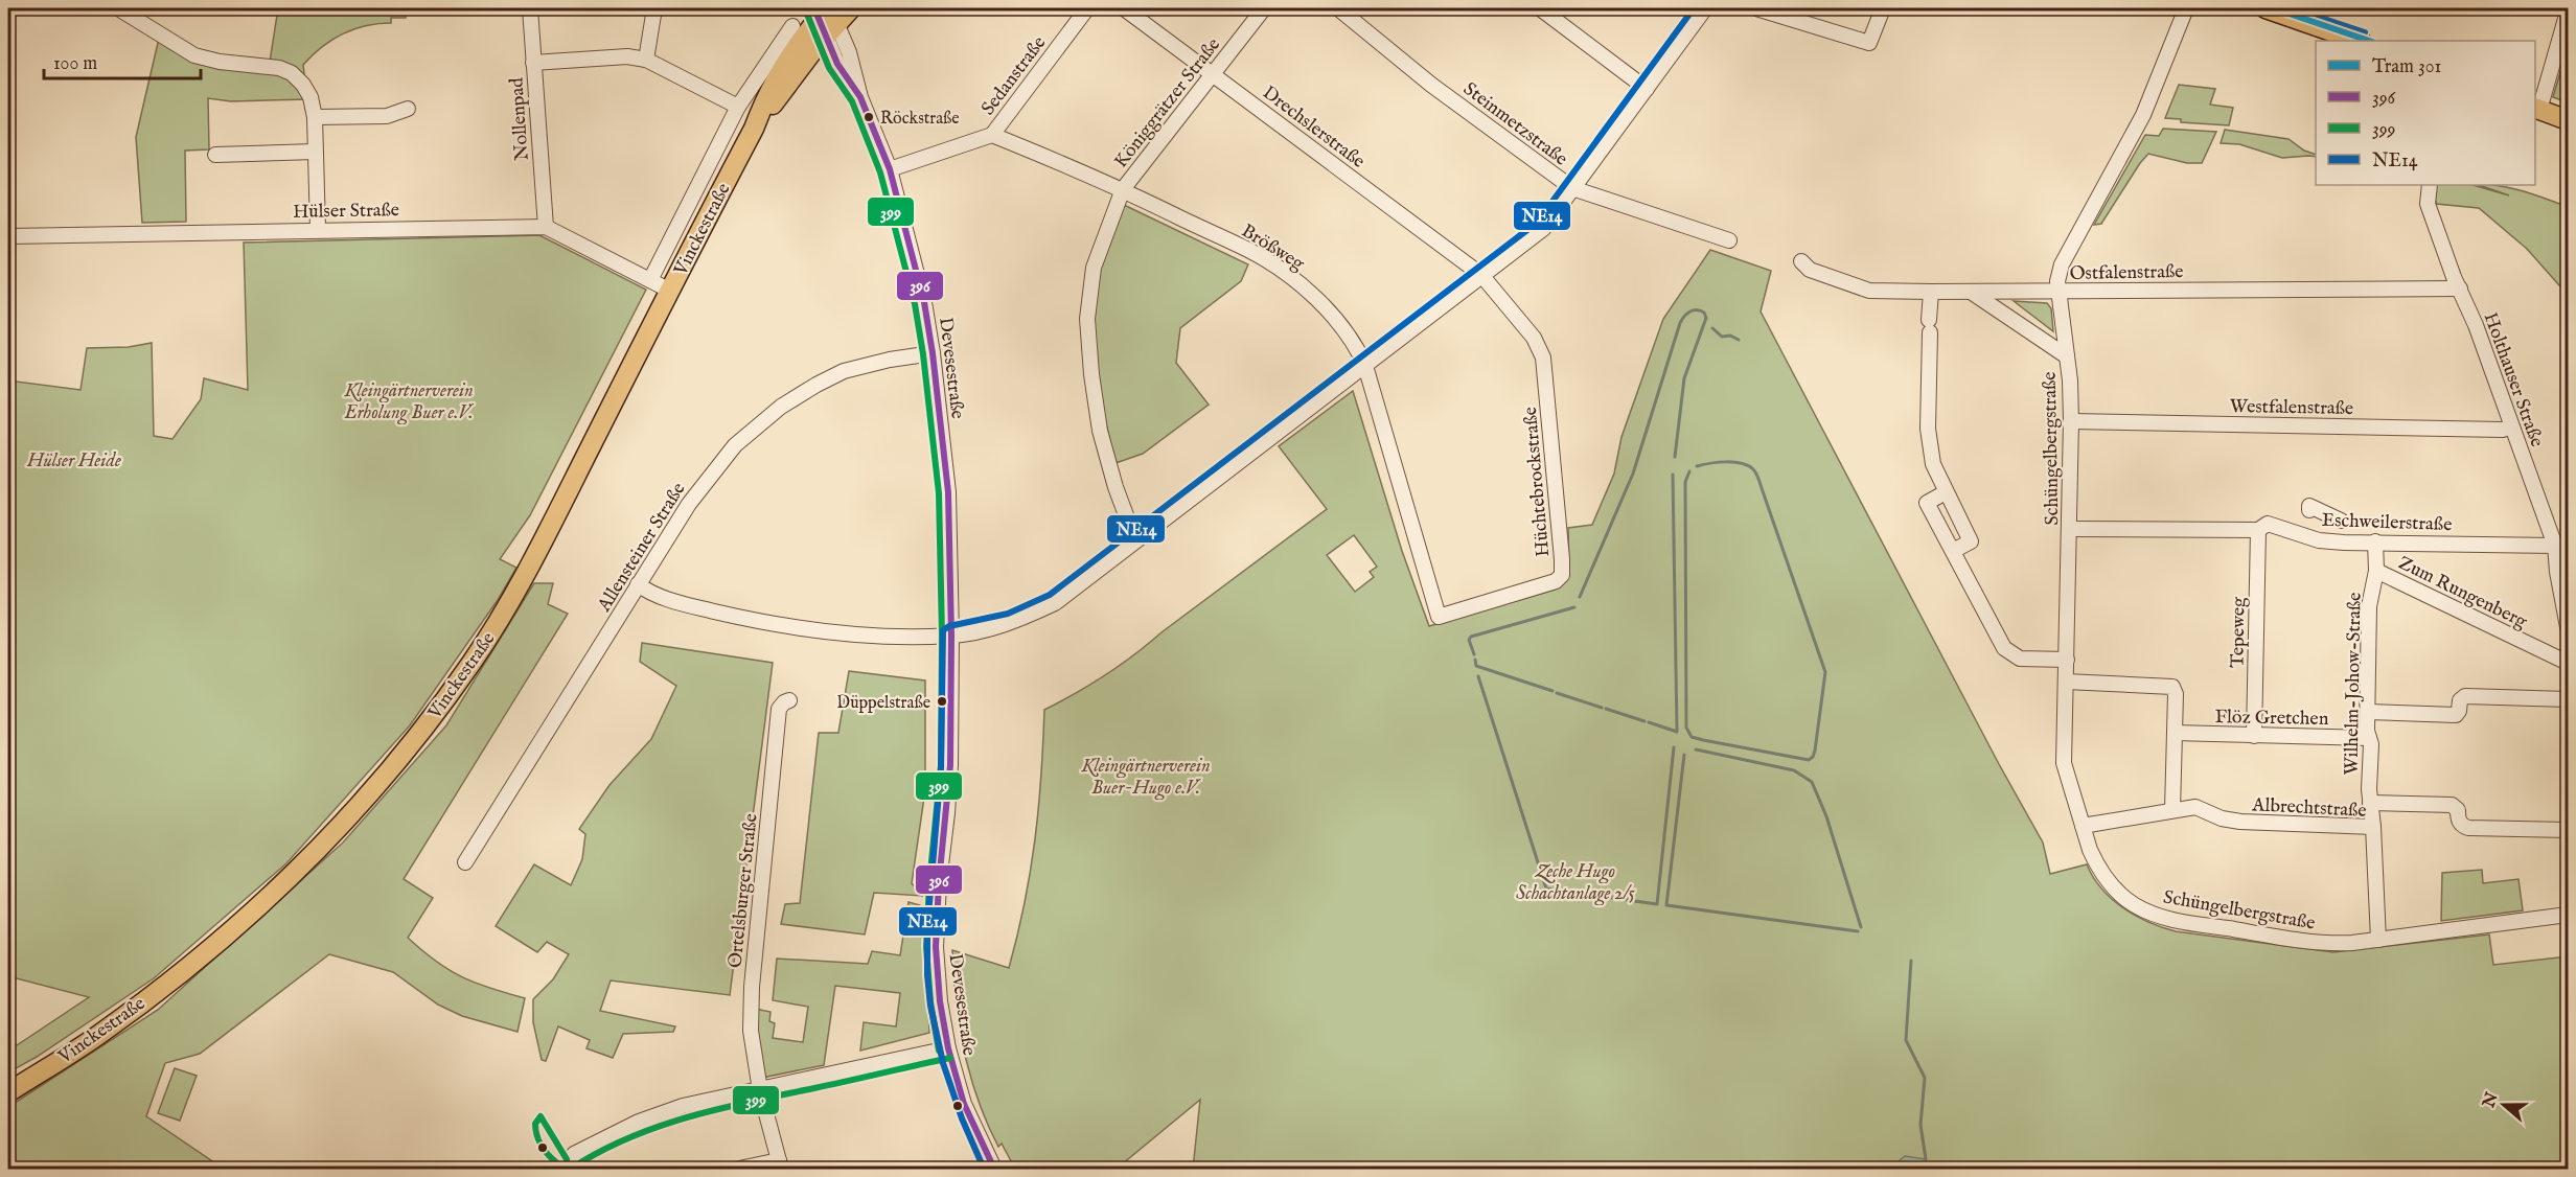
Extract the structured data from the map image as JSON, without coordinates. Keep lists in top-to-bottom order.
{
  "streets": {
    "main road": ["Vinckestraße"],
    "street": [
      "Sedanstraße",
      "Königgrätzer Straße",
      "Nollenpad",
      "Steinmetzstraße",
      "Drechslerstraße",
      "Hülser Straße",
      "Brößweg",
      "Ostfalenstraße",
      "Devesestraße",
      "Holthauser Straße",
      "Westfalenstraße",
      "Schüngelbergstraße",
      "Hüchtebrockstraße",
      "Eschweilerstraße",
      "Allensteiner Straße",
      "Zum Rungenberg",
      "Tepeweg",
      "Wilhelm-Johow-Straße",
      "Flöz Gretchen",
      "Albrechtstraße",
      "Ortelsburger Straße"
    ]
  },
  "crossings": [
    ["Sedanstraße", "Brößweg"],
    ["Königgrätzer Straße", "Drechslerstraße"],
    ["Königgrätzer Straße", "Brößweg"],
    ["Nollenpad", "Hülser Straße"],
    ["Drechslerstraße", "Hüchtebrockstraße"],
    ["Hülser Straße", "Vinckestraße"],
    ["Vinckestraße", "Devesestraße"],
    ["Brößweg", "Hüchtebrockstraße"],
    ["Ostfalenstraße", "Holthauser Straße"],
    ["Ostfalenstraße", "Schüngelbergstraße"],
    ["Devesestraße", "Allensteiner Straße"],
    ["Holthauser Straße", "Westfalenstraße"],
    ["Holthauser Straße", "Eschweilerstraße"],
    ["Westfalenstraße", "Schüngelbergstraße"],
    ["Schüngelbergstraße", "Eschweilerstraße"],
    ["Schüngelbergstraße", "Albrechtstraße"],
    ["Eschweilerstraße", "Tepeweg"],
    ["Eschweilerstraße", "Wilhelm-Johow-Straße"],
    ["Zum Rungenberg", "Wilhelm-Johow-Straße"],
    ["Tepeweg", "Flöz Gretchen"],
    ["Wilhelm-Johow-Straße", "Flöz Gretchen"],
    ["Wilhelm-Johow-Straße", "Albrechtstraße"]
  ],
  "parks": [
    "Kleingärtnerverein Erholung Buer e.V.",
    "Hülser Heide",
    "Kleingärtnerverein Buer-Hugo e.V.",
    "Zeche Hugo Schachtanlage 2/5"
  ],
  "places": ["Röckstraße", "Düppelstraße"],
  "lines": [
    "tram line 301",
    "transit line 396",
    "transit line NE14",
    "transit line 399"
  ],
  "legend": [
    "Tram 301",
    "396",
    "399",
    "NE14"
  ],
  "scale_bar": "100 m",
  "north": "left"
}
